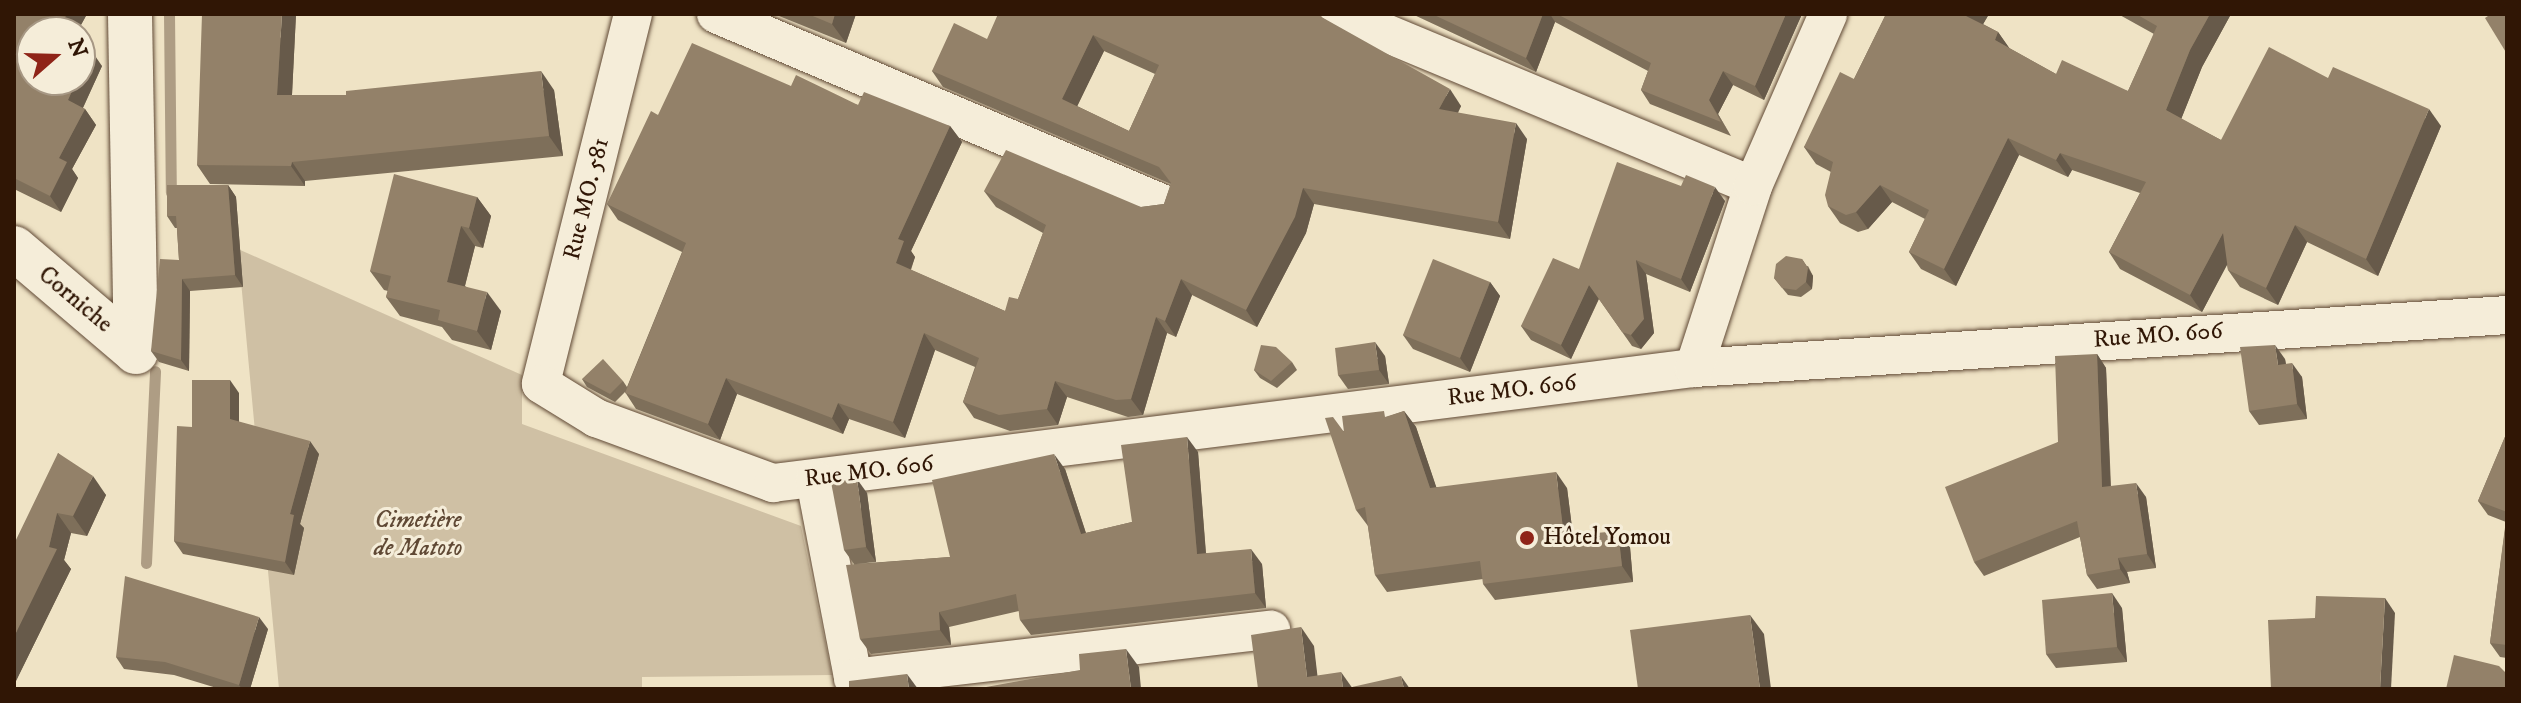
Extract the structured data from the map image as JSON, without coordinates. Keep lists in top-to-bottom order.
{
  "streets": {
    "street": ["Rue MO. 581", "Corniche", "Rue MO. 606"]
  },
  "crossings": [
    ["Rue MO. 581", "Rue MO. 606"]
  ],
  "parks": ["Cimetière de Matoto"],
  "places": ["Hôtel Yomou"],
  "north": "right"
}
